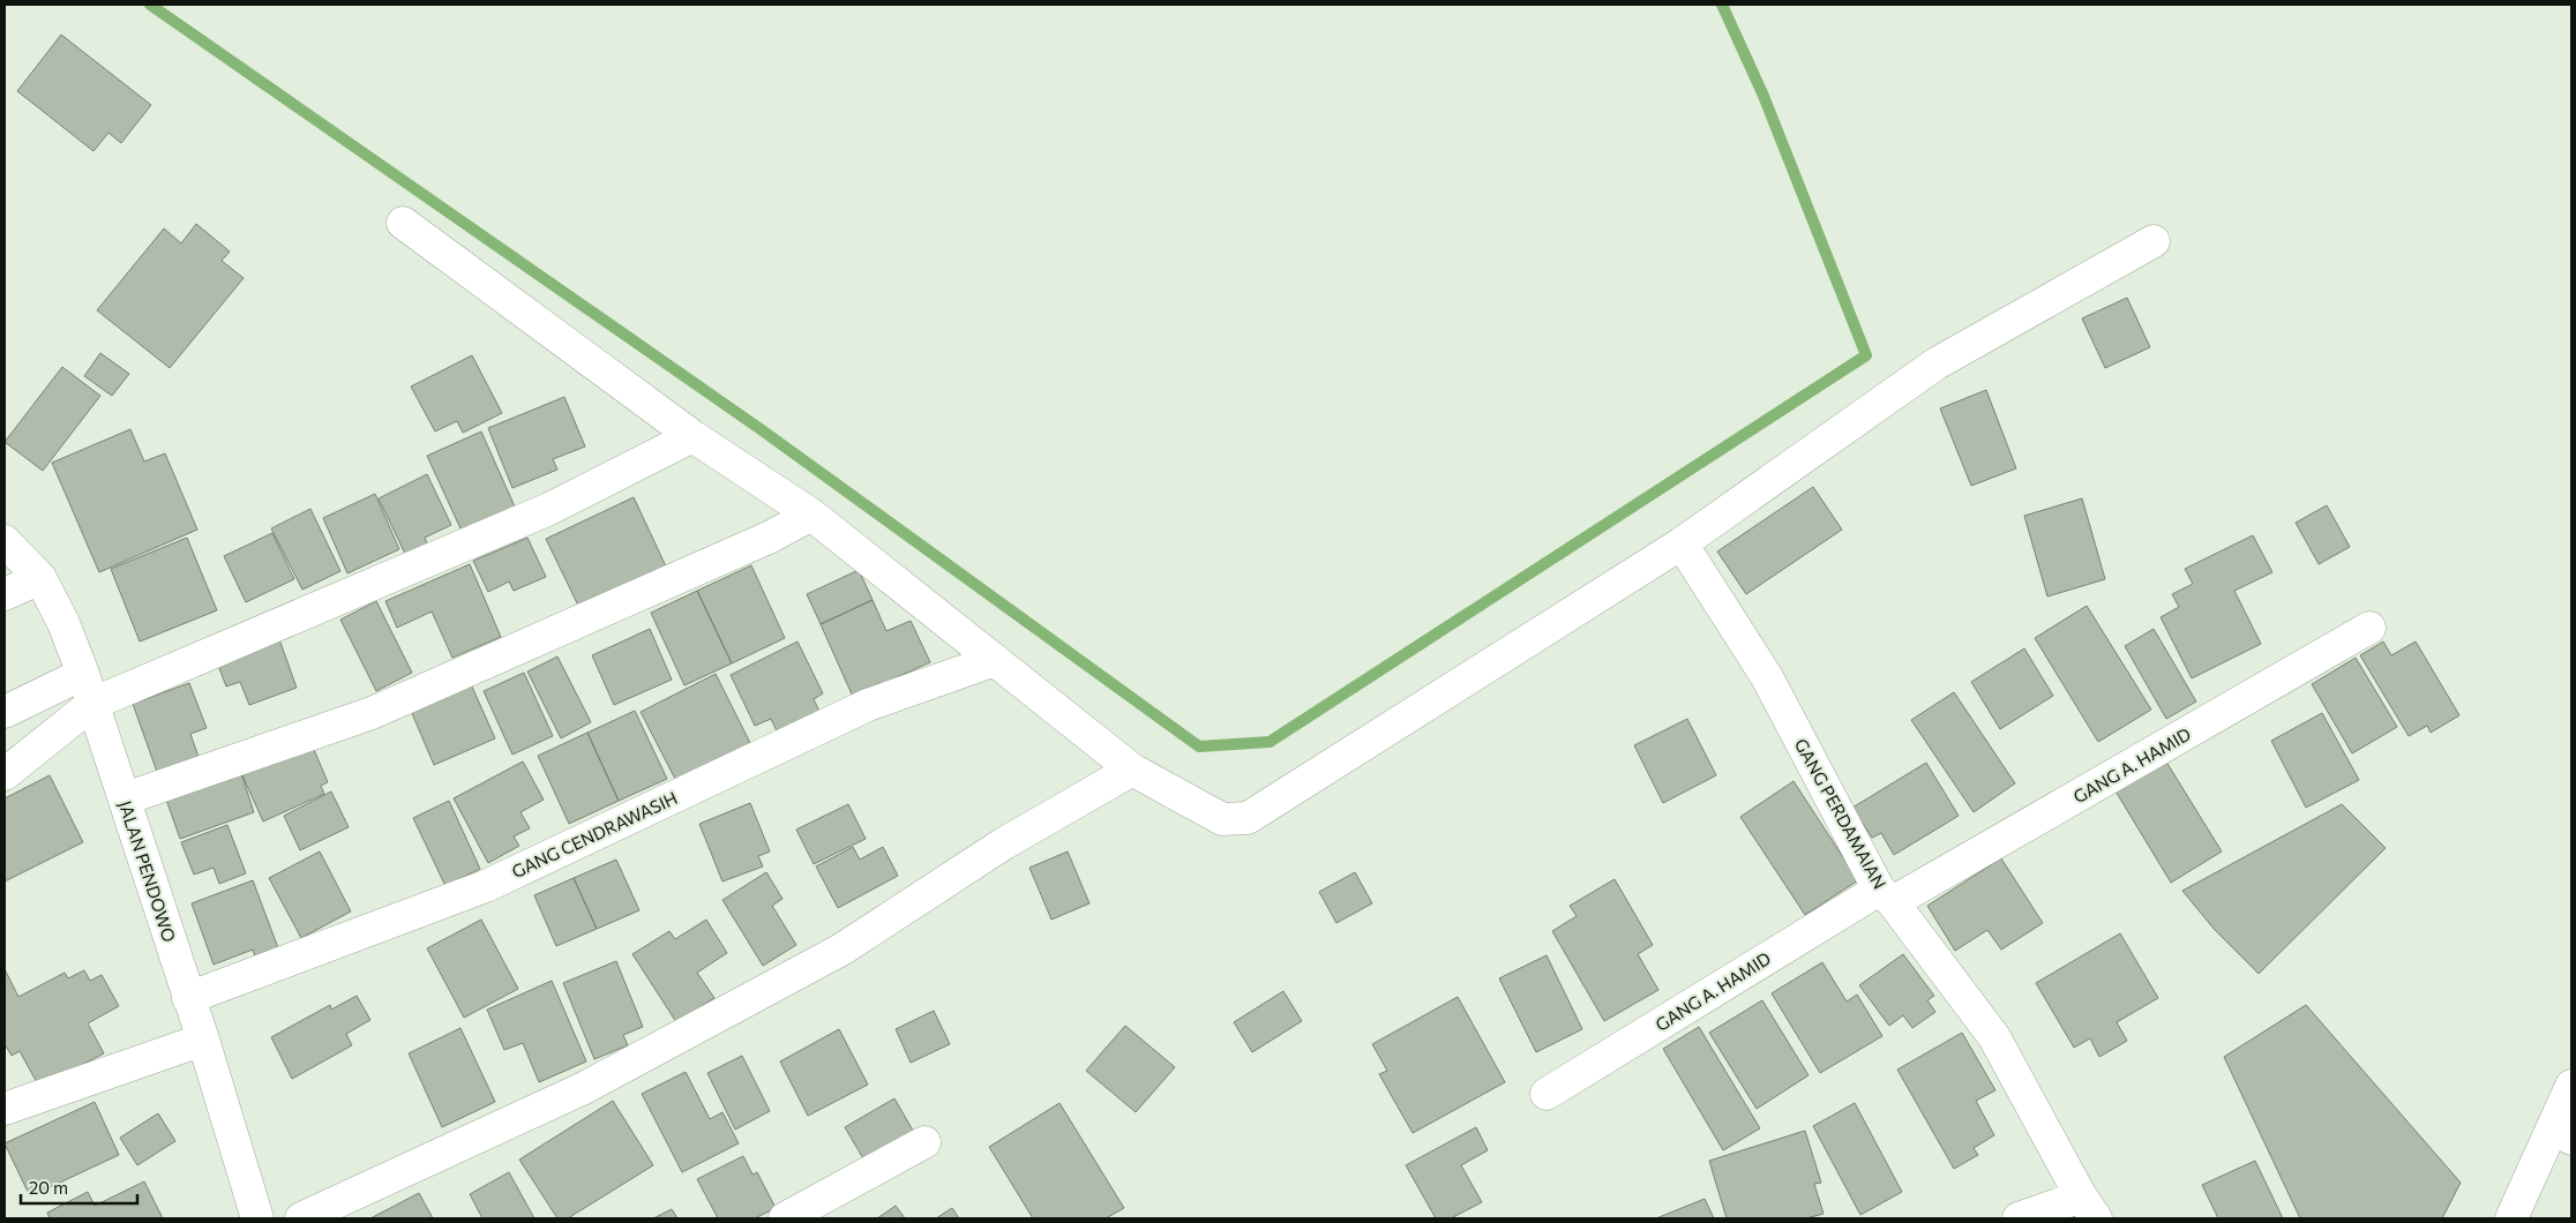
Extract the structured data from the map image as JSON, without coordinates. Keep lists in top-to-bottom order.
{
  "streets": {
    "street": [
      "GANG A. HAMID",
      "GANG PERDAMAIAN",
      "GANG CENDRAWASIH",
      "JALAN PENDOWO"
    ]
  },
  "crossings": [
    ["GANG A. HAMID", "GANG PERDAMAIAN"],
    ["GANG CENDRAWASIH", "JALAN PENDOWO"]
  ],
  "scale_bar": "20 m"
}
